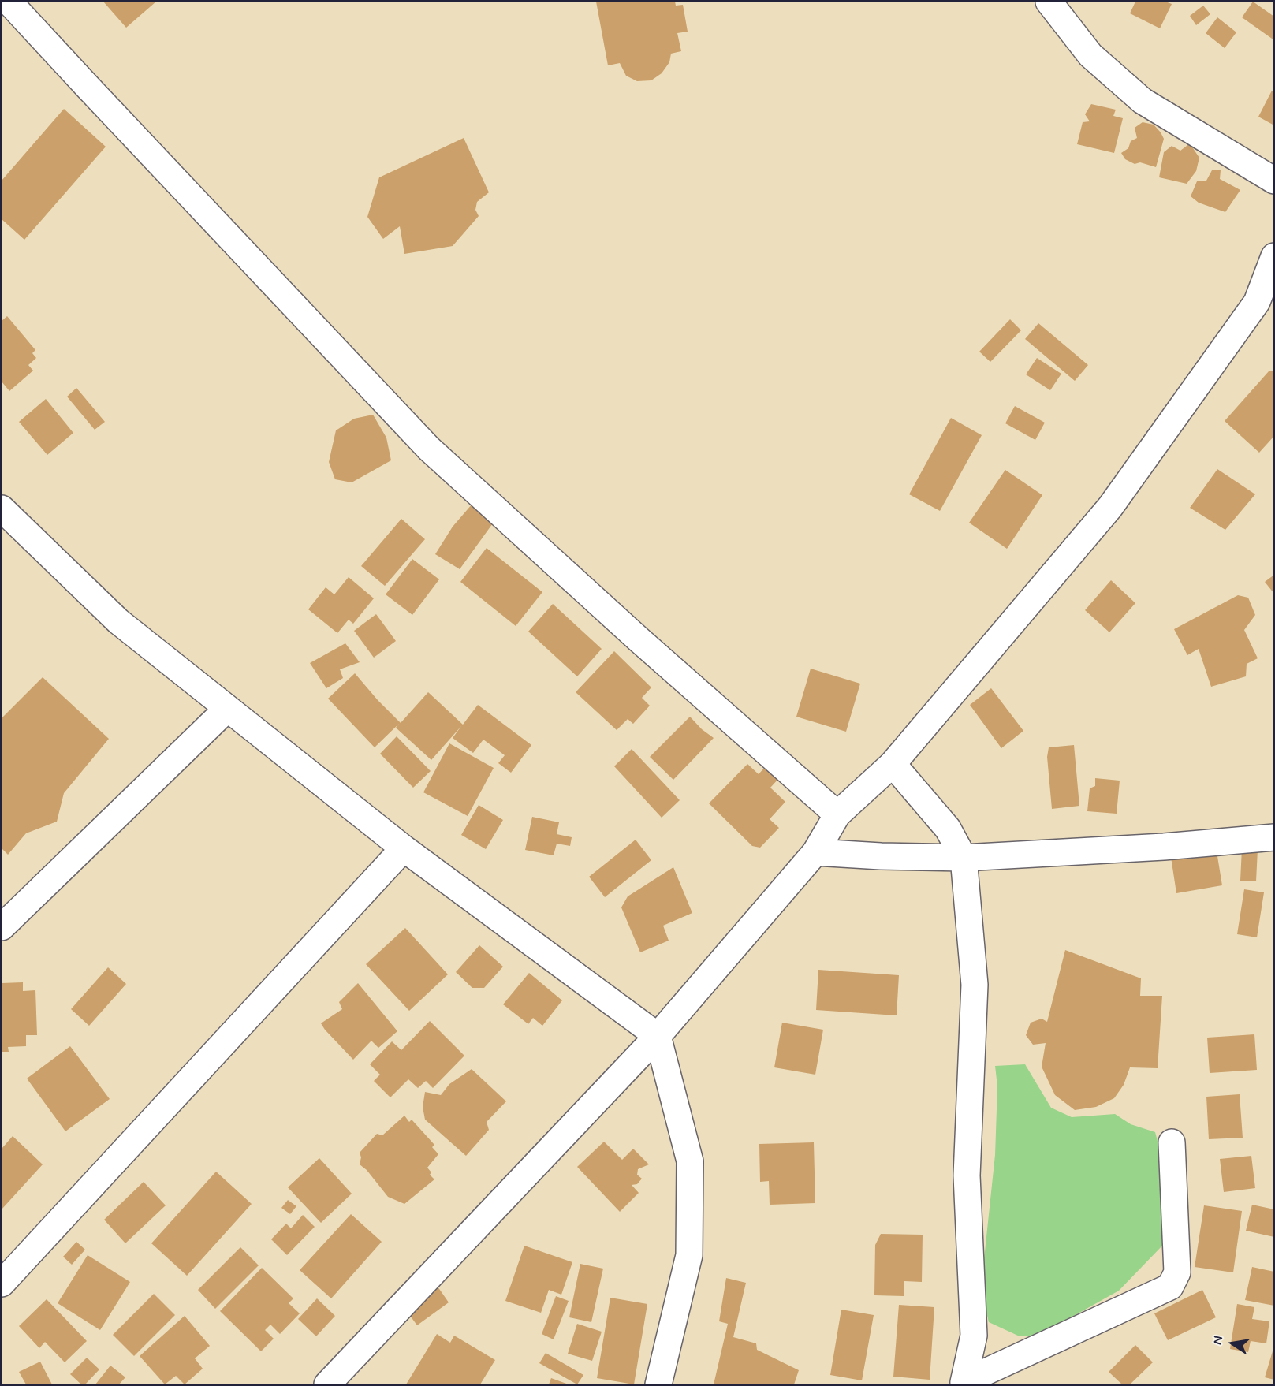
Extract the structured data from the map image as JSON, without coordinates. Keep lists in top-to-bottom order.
{
  "north": "left"
}
